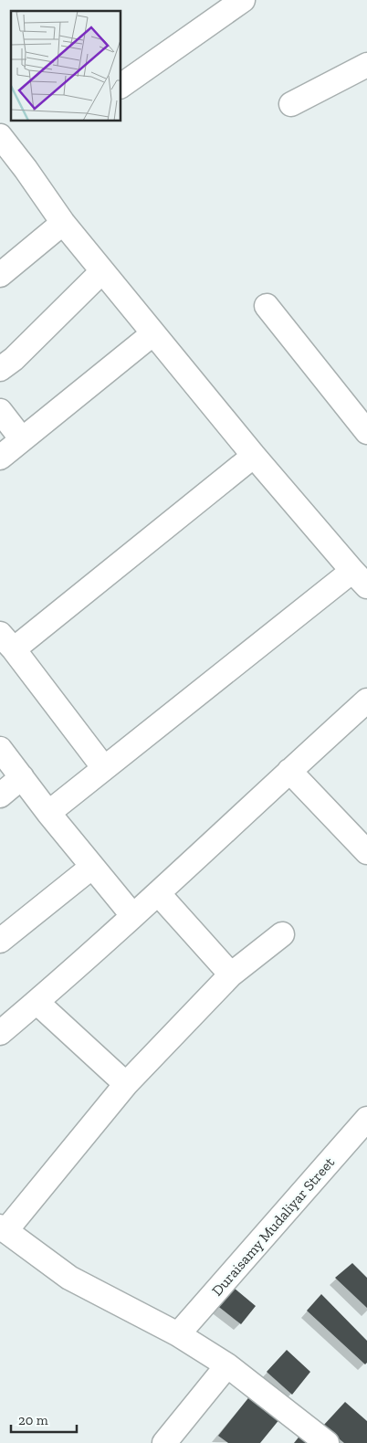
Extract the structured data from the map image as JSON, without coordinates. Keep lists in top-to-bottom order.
{
  "streets": {
    "street": ["Duraisamy Mudaliyar Street"]
  },
  "scale_bar": "20 m"
}
